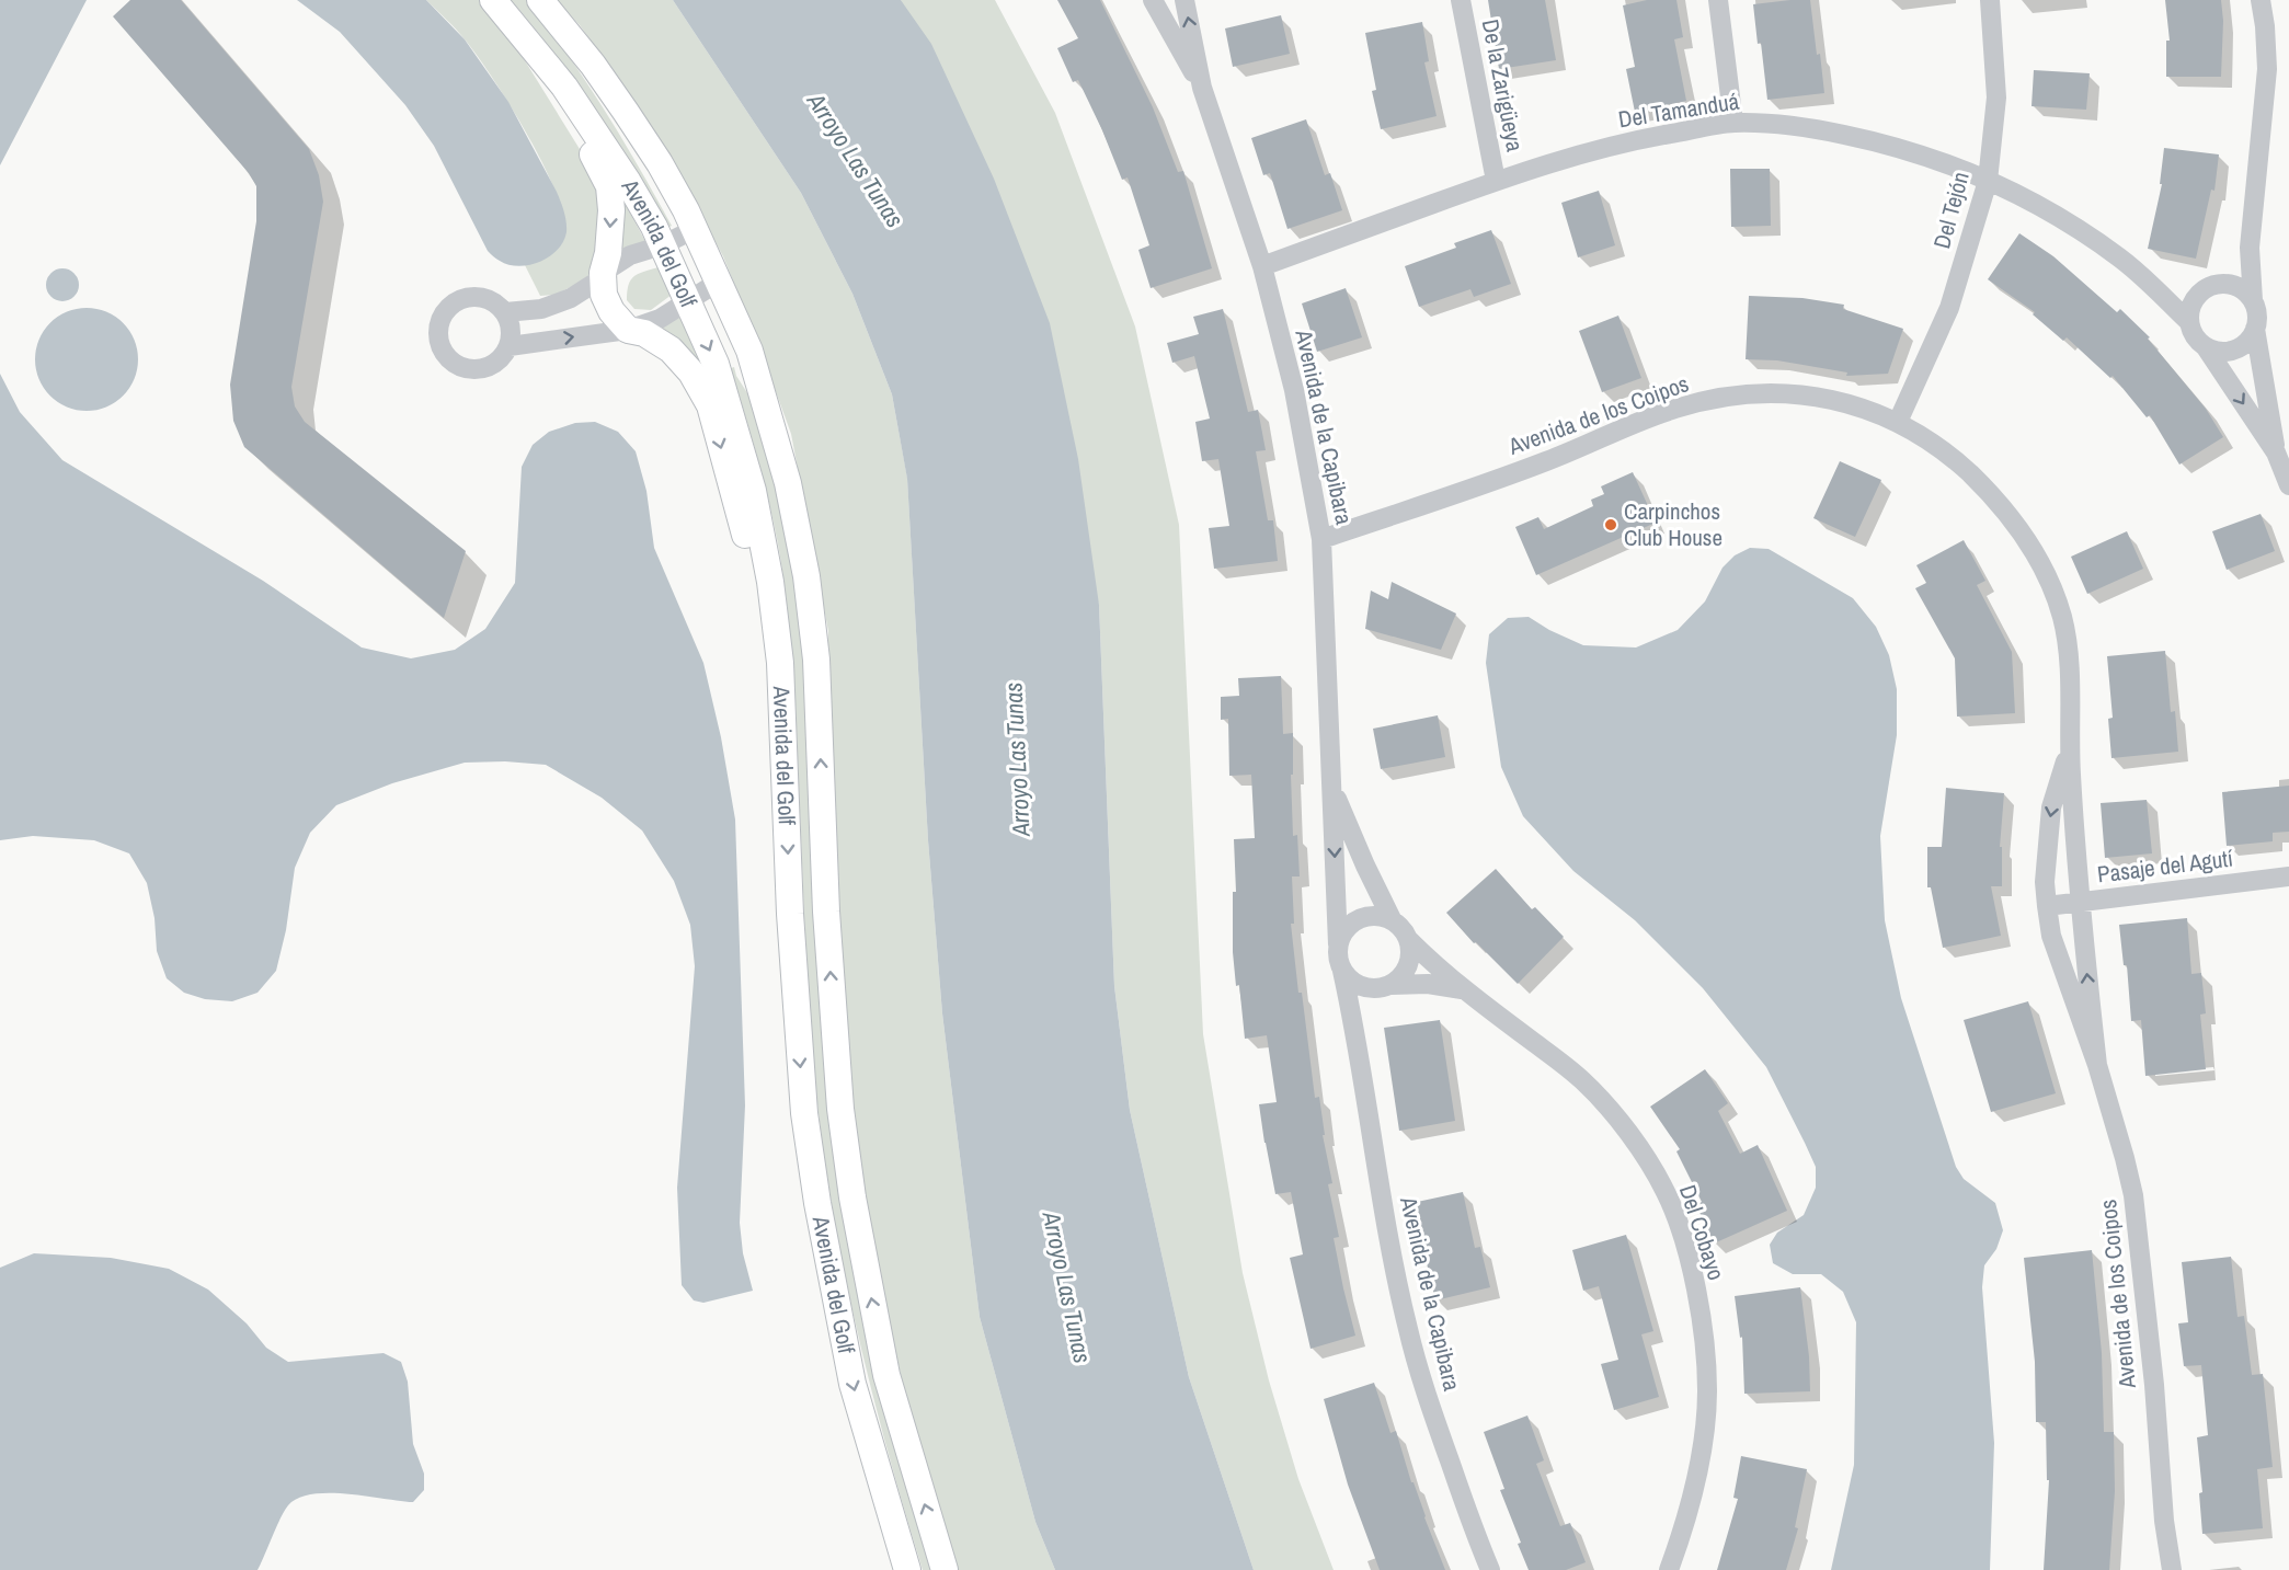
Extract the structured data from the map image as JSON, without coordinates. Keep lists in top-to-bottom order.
{
  "streets": {
    "street": [
      "De la Zarigüeya",
      "Del Tamanduá",
      "Del Tejón",
      "Avenida del Golf",
      "Avenida de los Coipos",
      "Avenida de la Capibara",
      "Pasaje del Agutí",
      "Del Cobayo"
    ]
  },
  "crossings": [
    ["De la Zarigüeya", "Del Tamanduá"],
    ["Del Tamanduá", "Del Tejón"],
    ["Del Tamanduá", "Avenida de la Capibara"],
    ["Del Tejón", "Avenida de los Coipos"],
    ["Avenida de los Coipos", "Avenida de la Capibara"],
    ["Avenida de los Coipos", "Pasaje del Agutí"],
    ["Avenida de la Capibara", "Del Cobayo"]
  ],
  "water": ["Arroyo Las Tunas"],
  "places": ["Carpinchos Club House"]
}
